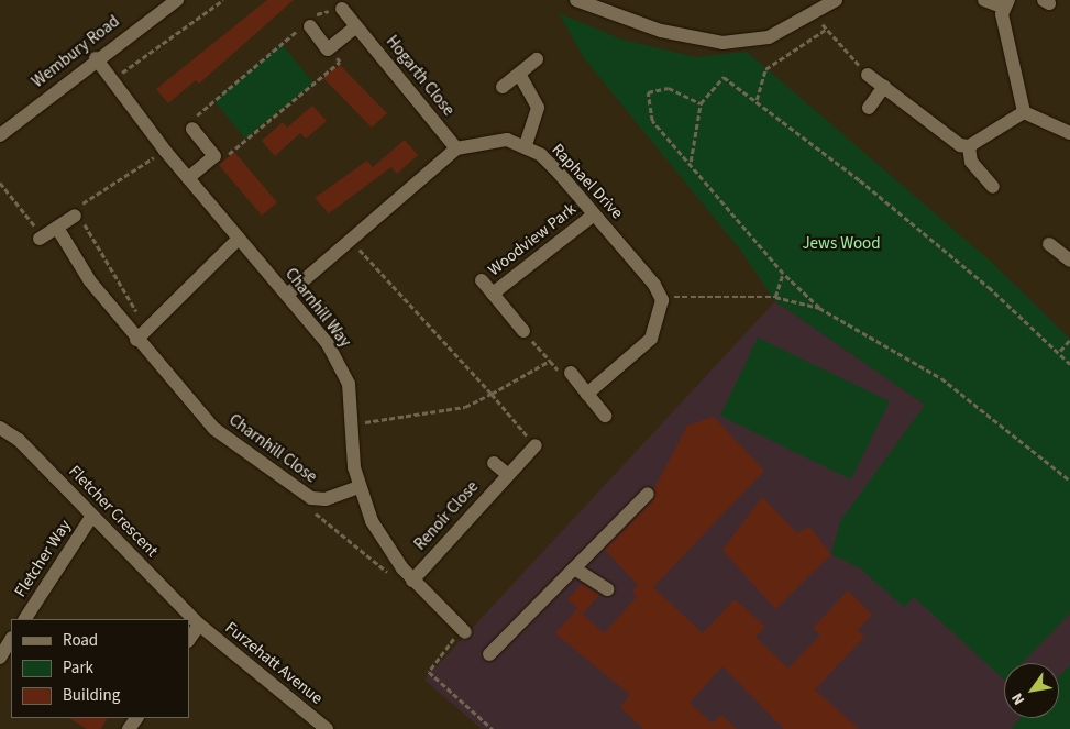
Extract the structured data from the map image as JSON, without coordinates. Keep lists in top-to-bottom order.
{
  "streets": {
    "street": [
      "Wembury Road",
      "Hogarth Close",
      "Raphael Drive",
      "Woodview Park",
      "Charnhill Way",
      "Charnhill Close",
      "Fletcher Crescent",
      "Renoir Close",
      "Fletcher Way",
      "Furzehatt Avenue"
    ]
  },
  "crossings": [
    ["Wembury Road", "Charnhill Way"],
    ["Hogarth Close", "Raphael Drive"],
    ["Raphael Drive", "Woodview Park"],
    ["Charnhill Way", "Charnhill Close"],
    ["Charnhill Way", "Renoir Close"],
    ["Fletcher Crescent", "Fletcher Way"],
    ["Fletcher Crescent", "Furzehatt Avenue"]
  ],
  "parks": ["Jews Wood"],
  "legend": ["Road", "Park", "Building"],
  "north": "bottom left"
}
